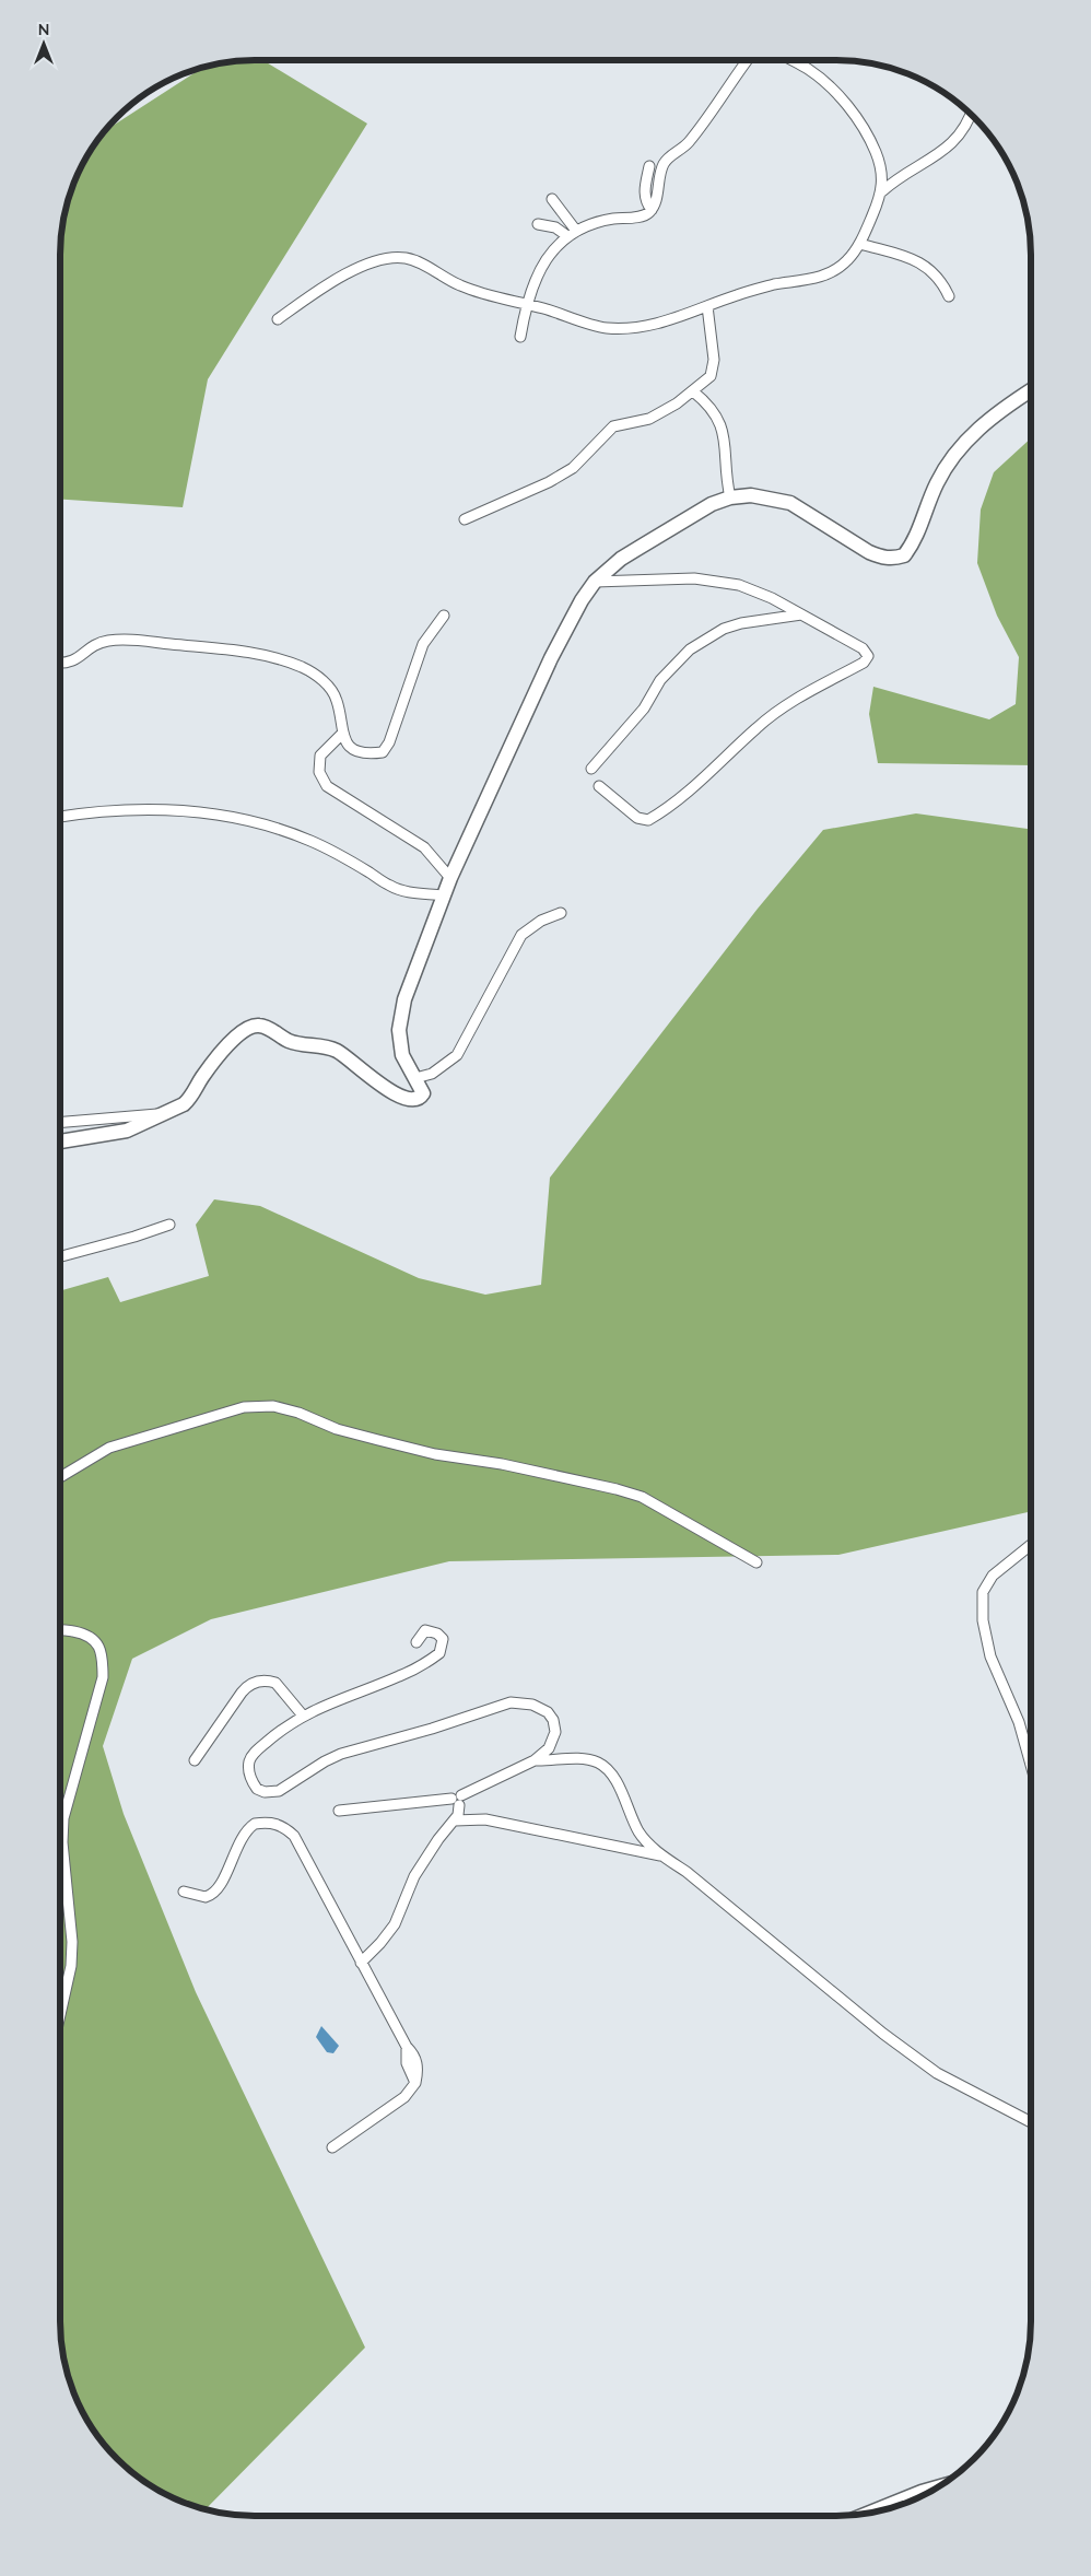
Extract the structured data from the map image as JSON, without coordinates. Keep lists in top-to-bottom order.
{
  "north": "top"
}
